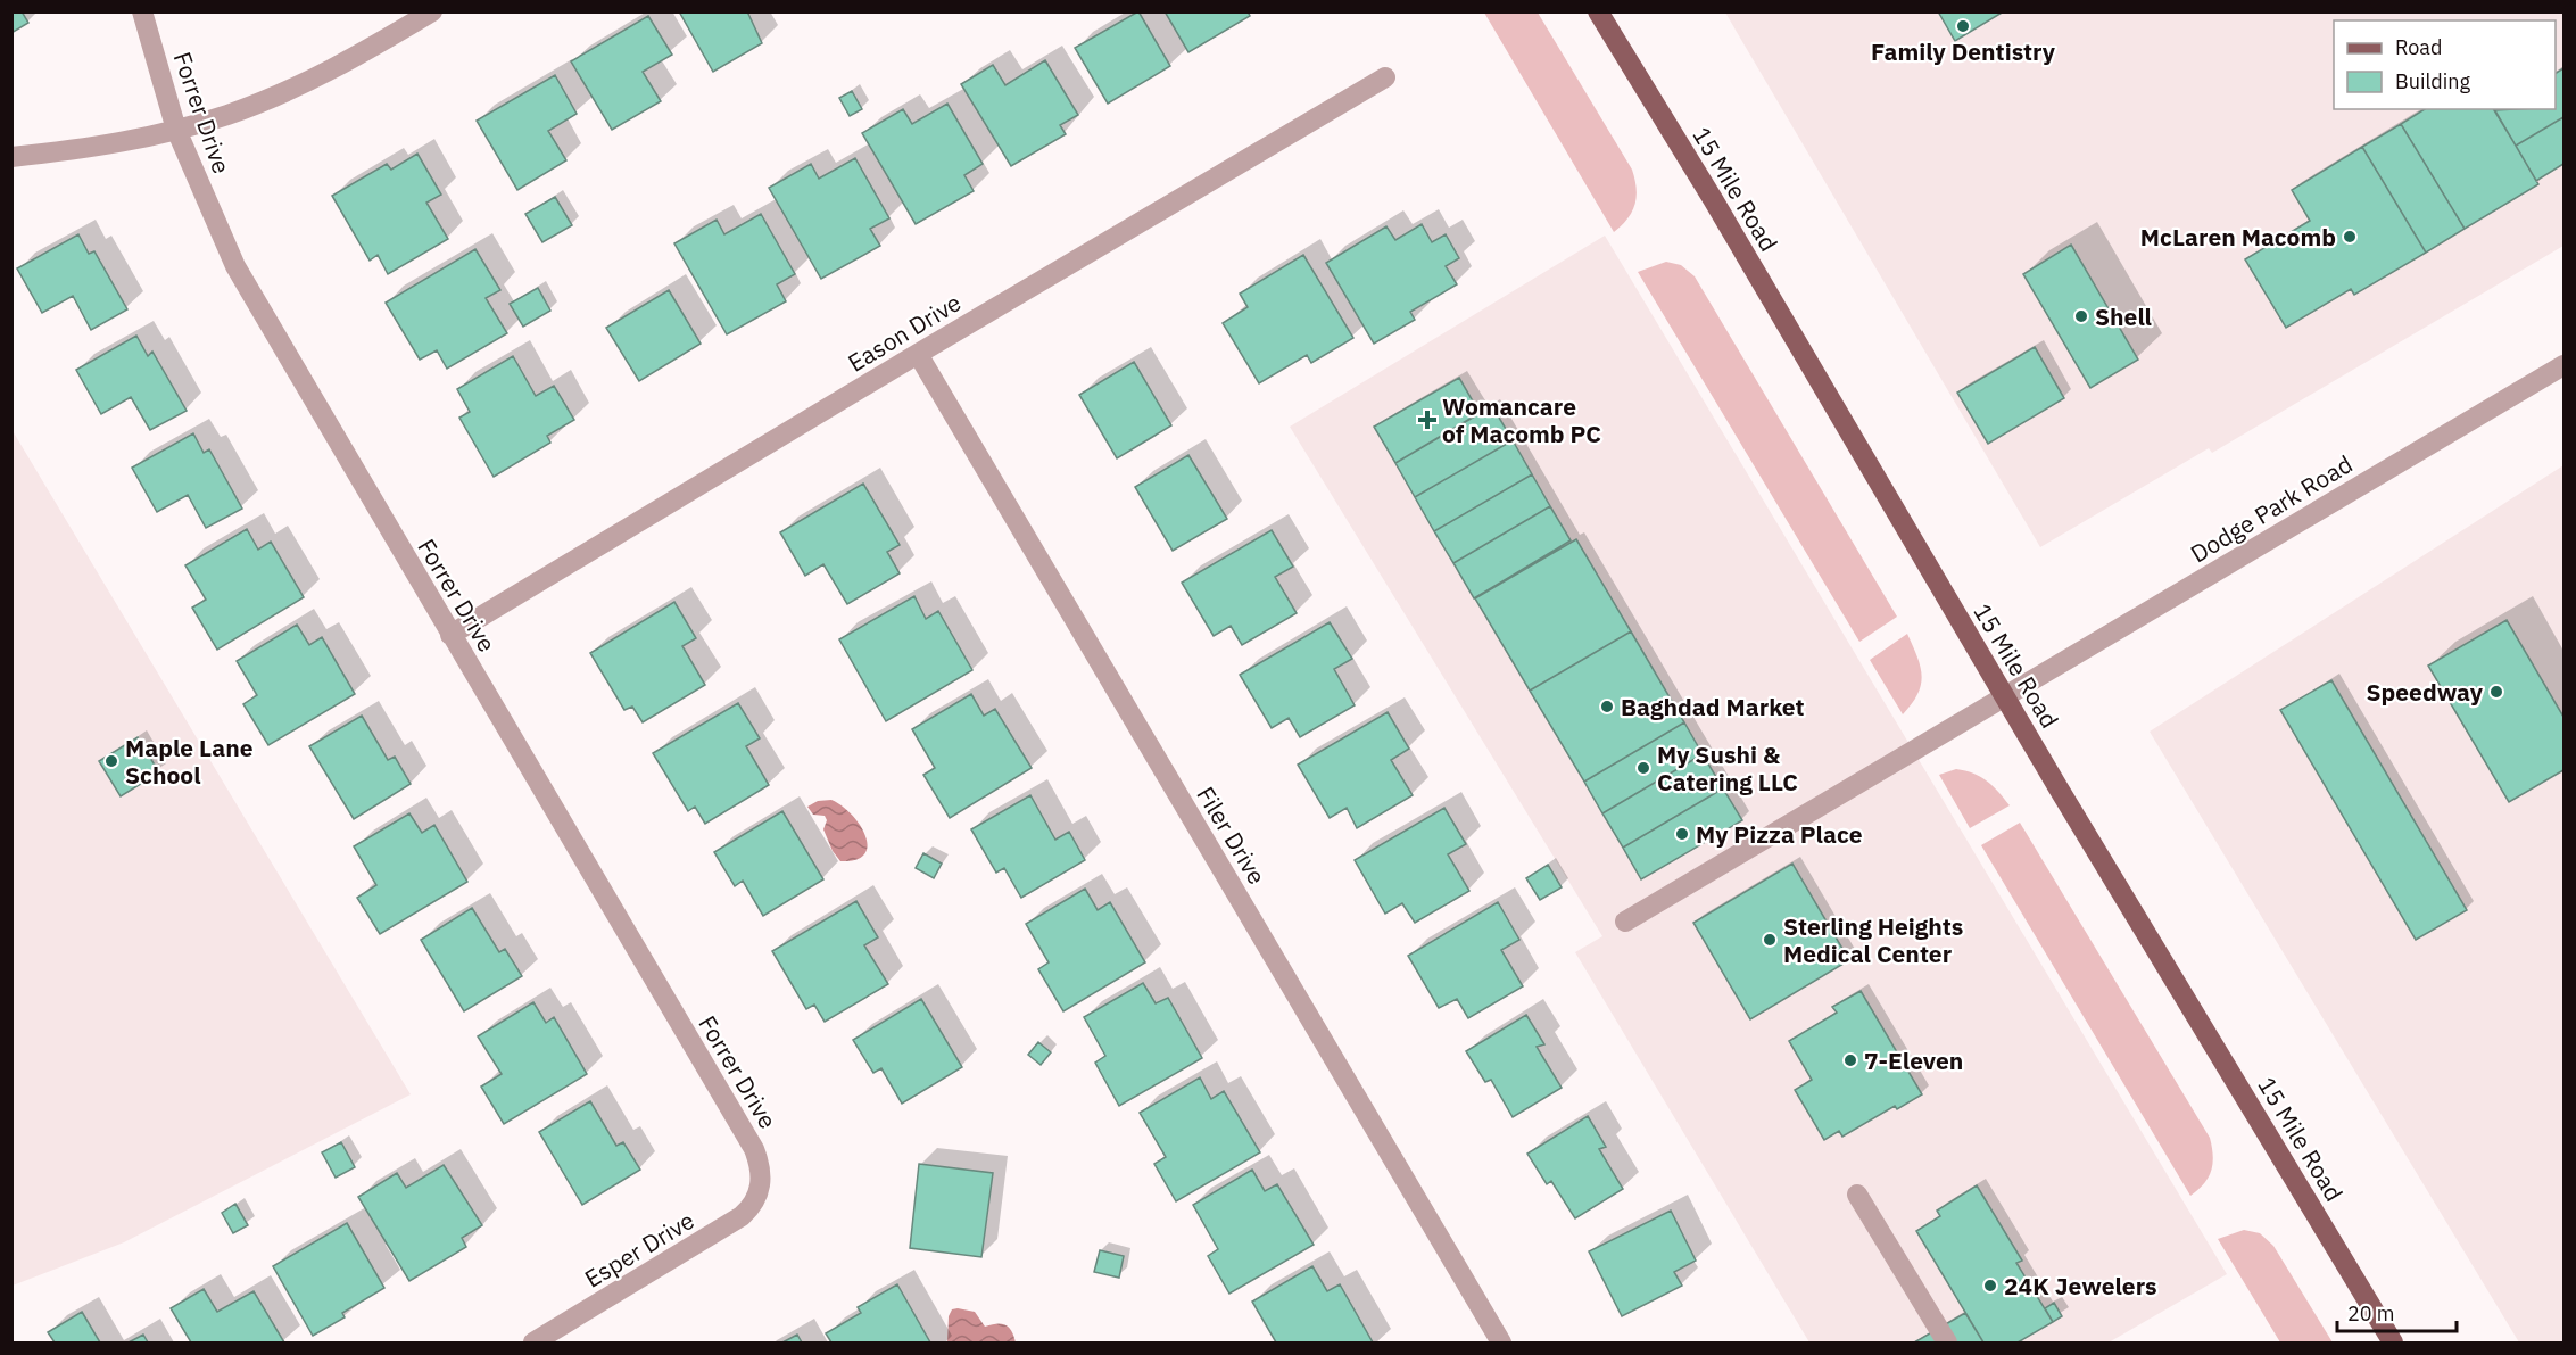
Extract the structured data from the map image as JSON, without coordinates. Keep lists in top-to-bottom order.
{
  "streets": {
    "main road": ["15 Mile Road"],
    "street": [
      "Forrer Drive",
      "Eason Drive",
      "Dodge Park Road",
      "Filer Drive",
      "Esper Drive"
    ]
  },
  "crossings": [
    ["Forrer Drive", "Eason Drive"],
    ["Forrer Drive", "Esper Drive"],
    ["15 Mile Road", "Dodge Park Road"],
    ["Eason Drive", "Filer Drive"]
  ],
  "places": {
    "other": [
      "Family Dentistry",
      "McLaren Macomb",
      "Shell",
      "Speedway",
      "Baghdad Market",
      "Maple Lane School",
      "My Sushi & Catering LLC",
      "My Pizza Place",
      "Sterling Heights Medical Center",
      "7-Eleven",
      "24K Jewelers"
    ],
    "health": ["Womancare of Macomb PC"]
  },
  "legend": ["Road", "Building"],
  "scale_bar": "20 m"
}
